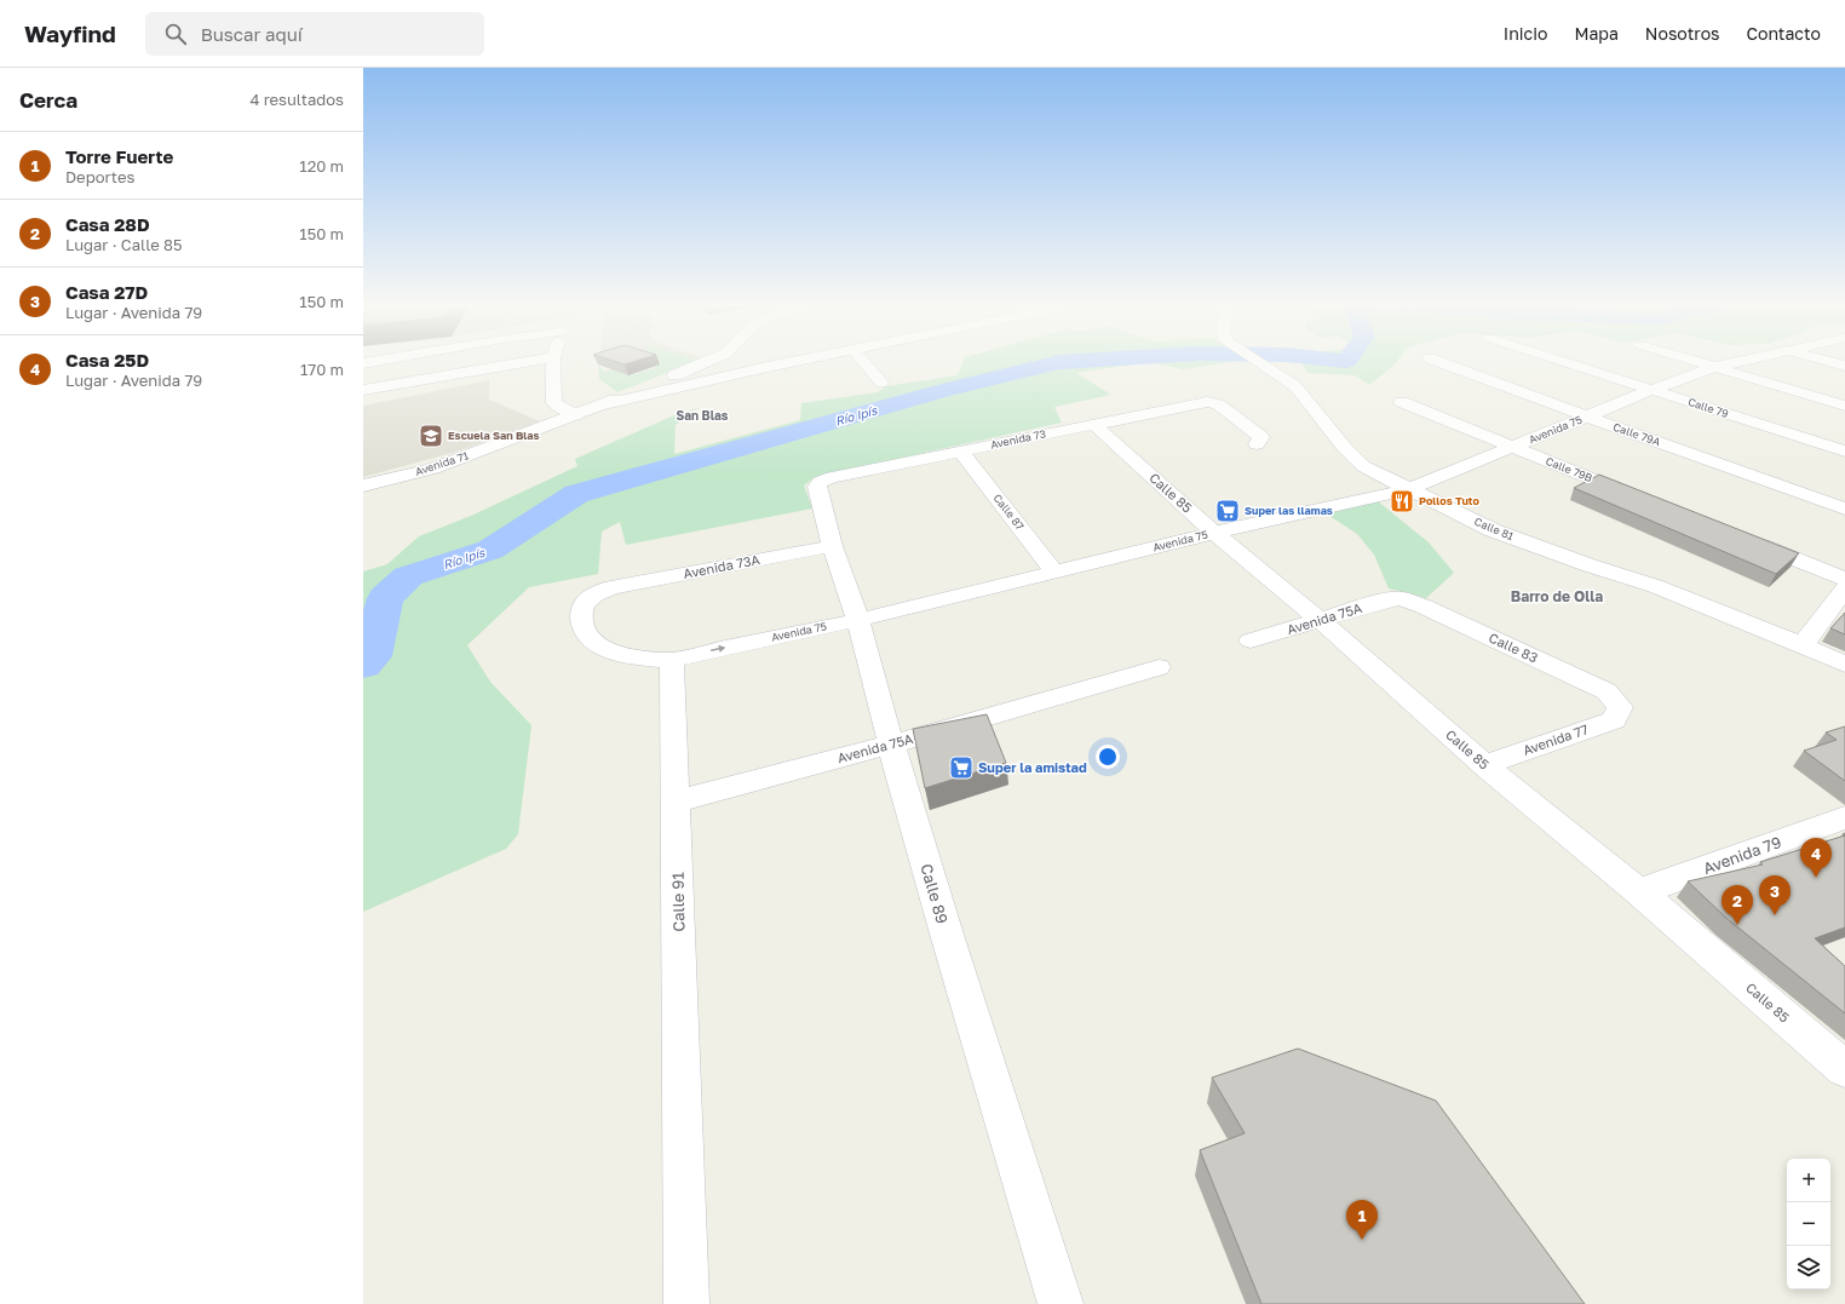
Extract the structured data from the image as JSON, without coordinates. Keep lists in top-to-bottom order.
{
  "streets": {
    "street": [
      "Calle 79",
      "Avenida 75",
      "Calle 79A",
      "Avenida 73",
      "Avenida 71",
      "Calle 79B",
      "Calle 85",
      "Calle 87",
      "Calle 81",
      "Avenida 73A",
      "Avenida 75A",
      "Calle 83",
      "Avenida 77",
      "Avenida 79",
      "Calle 89",
      "Calle 91"
    ]
  },
  "crossings": [
    ["Calle 79", "Avenida 75"],
    ["Avenida 75", "Calle 79A"],
    ["Avenida 75", "Calle 79B"],
    ["Avenida 75", "Calle 85"],
    ["Avenida 75", "Calle 87"],
    ["Avenida 75", "Calle 81"],
    ["Avenida 75", "Avenida 73A"],
    ["Avenida 75", "Calle 89"],
    ["Avenida 75", "Calle 91"],
    ["Avenida 73", "Calle 85"],
    ["Avenida 73", "Calle 87"],
    ["Avenida 73", "Calle 89"],
    ["Calle 85", "Avenida 75A"],
    ["Calle 85", "Avenida 77"],
    ["Calle 85", "Avenida 79"],
    ["Avenida 73A", "Calle 89"],
    ["Avenida 73A", "Calle 91"],
    ["Avenida 75A", "Calle 83"],
    ["Avenida 75A", "Calle 89"],
    ["Avenida 75A", "Calle 91"],
    ["Calle 83", "Avenida 77"]
  ],
  "districts": ["San Blas", "Barro de Olla"],
  "water": ["Río Ipís"],
  "places": {
    "school or university": ["Escuela San Blas"],
    "restaurant": ["Pollos Tuto"],
    "supermarket": ["Super las llamas", "Super la amistad"]
  },
  "page": {
    "header": "Wayfind",
    "search": "Buscar aquí",
    "nav": [
      "Inicio",
      "Mapa",
      "Nosotros",
      "Contacto"
    ],
    "heading": ["Cerca", "4 resultados"],
    "list": [
      {
        "mark": "1",
        "name": "Torre Fuerte",
        "note": "Deportes",
        "value": "120 m"
      },
      {
        "mark": "2",
        "name": "Casa 28D",
        "note": "Lugar · Calle 85",
        "value": "150 m"
      },
      {
        "mark": "3",
        "name": "Casa 27D",
        "note": "Lugar · Avenida 79",
        "value": "150 m"
      },
      {
        "mark": "4",
        "name": "Casa 25D",
        "note": "Lugar · Avenida 79",
        "value": "170 m"
      }
    ],
    "pins": [
      "4",
      "3",
      "2",
      "1"
    ],
    "map_buttons": ["+", "−"]
  }
}
